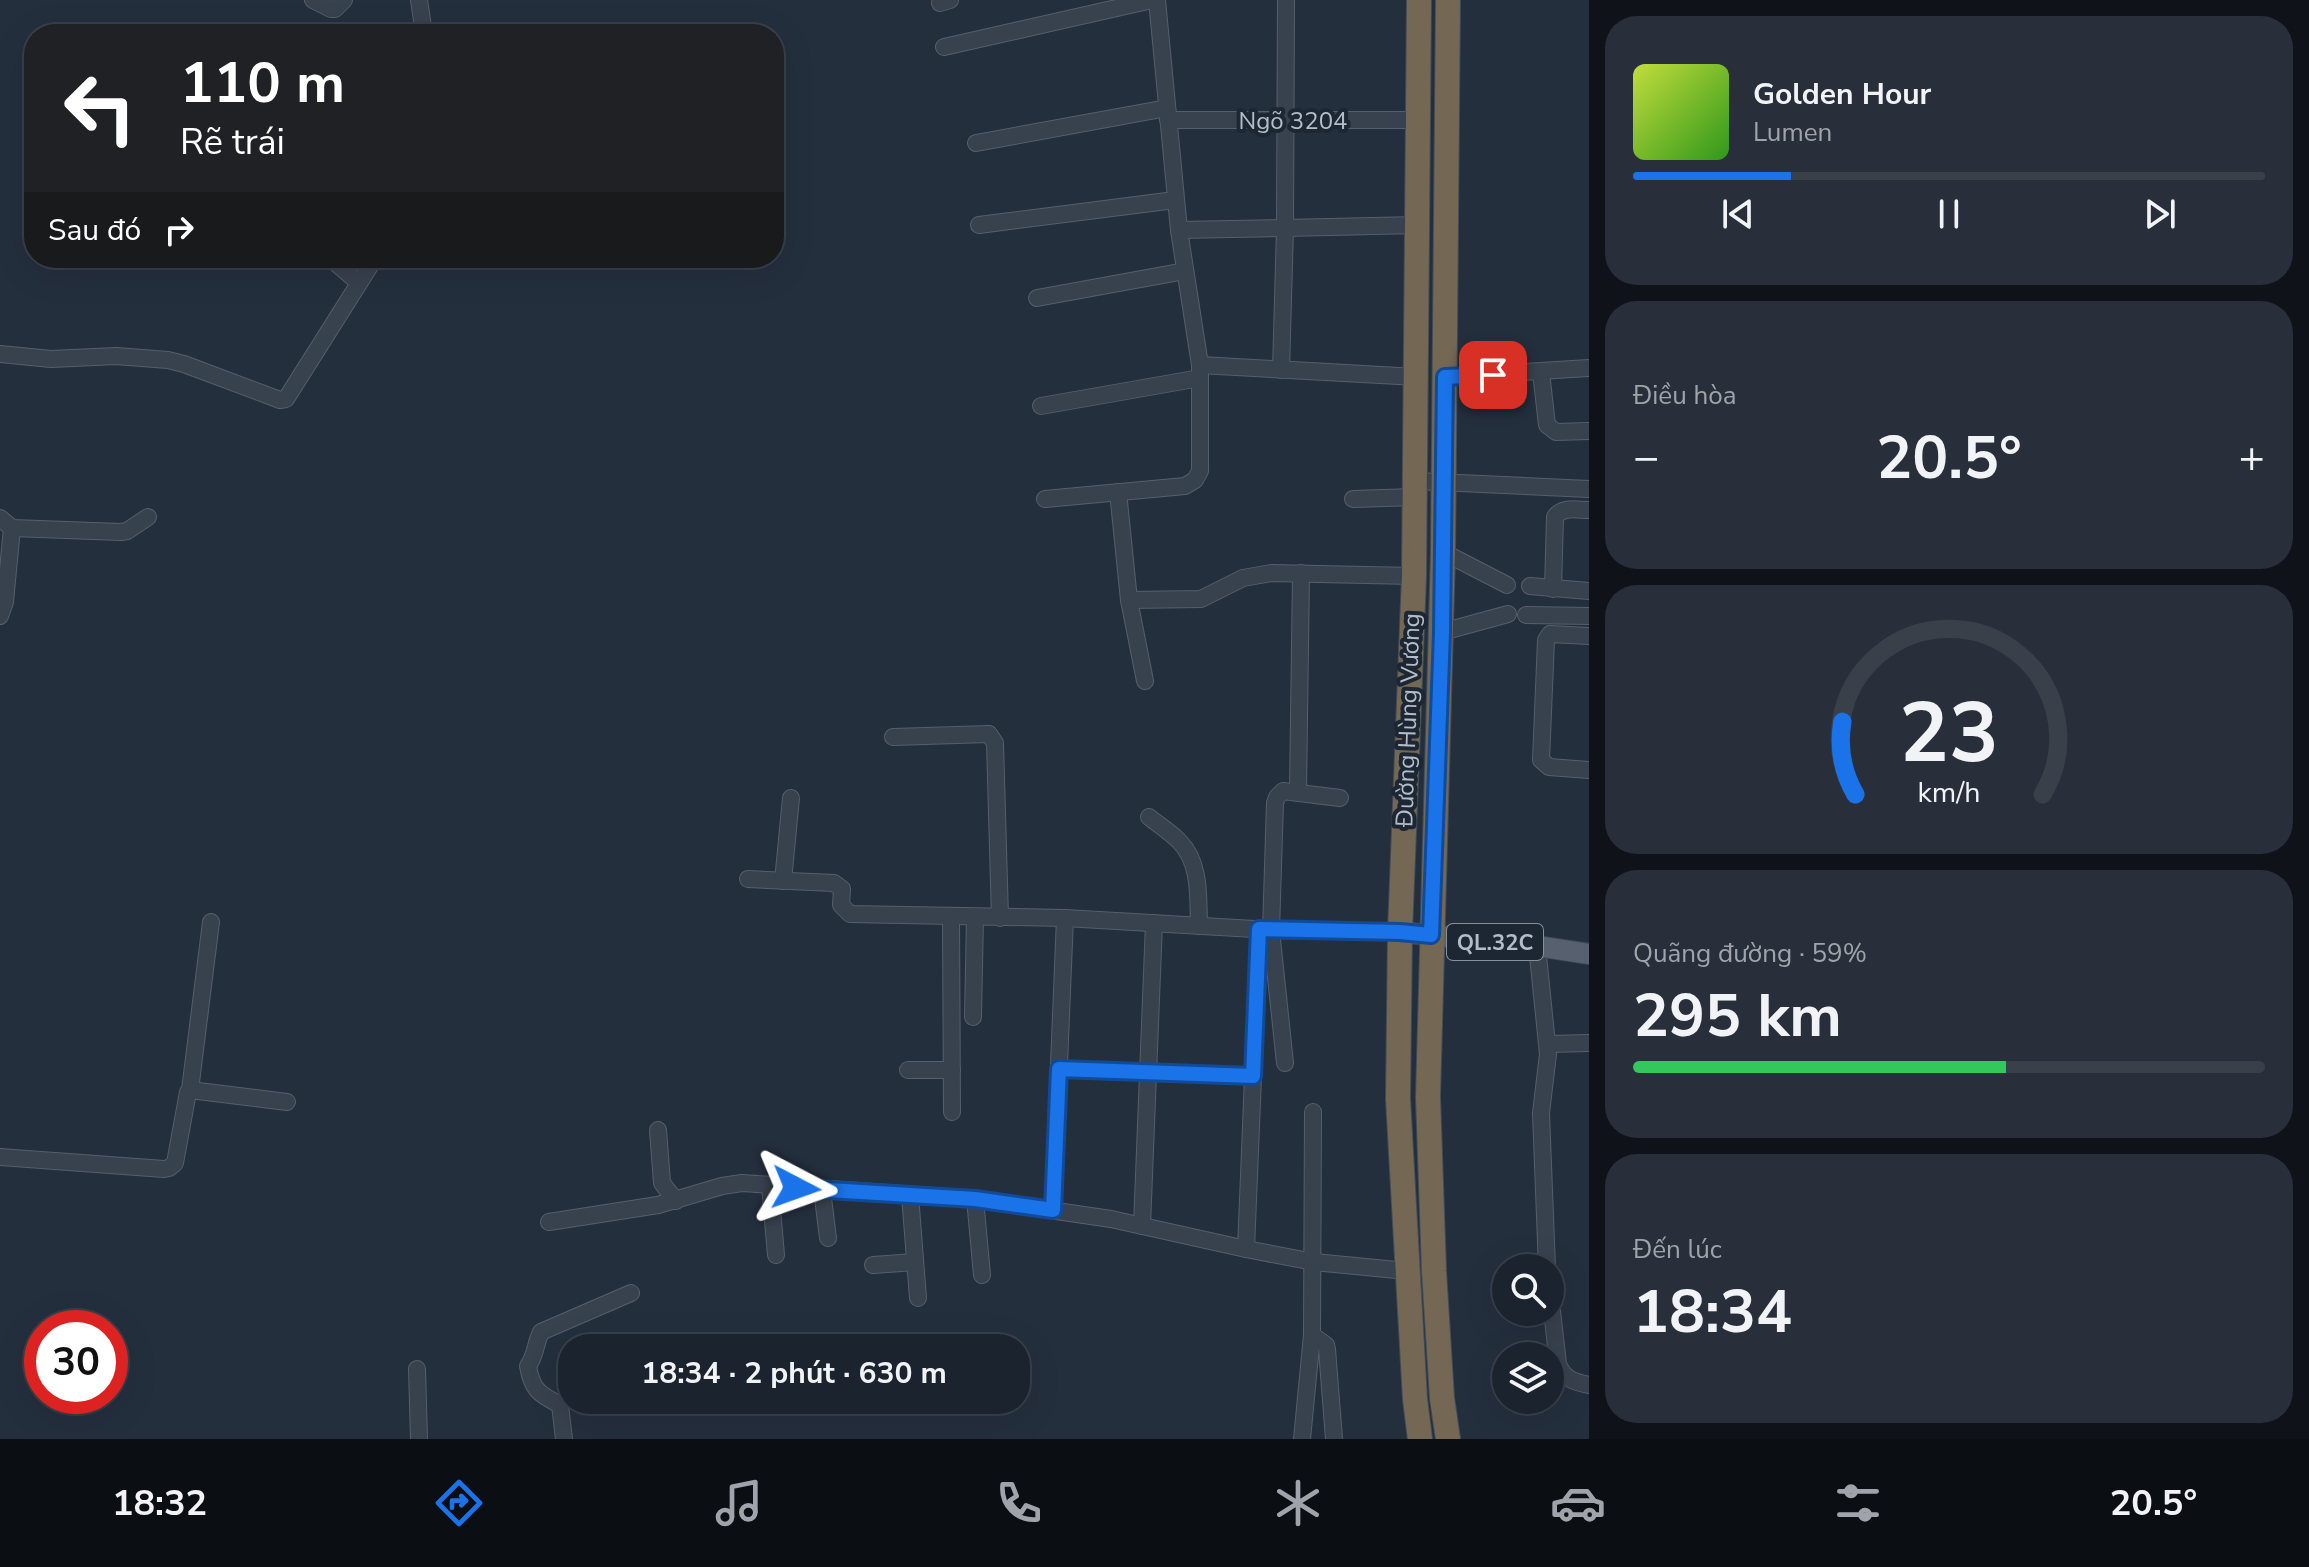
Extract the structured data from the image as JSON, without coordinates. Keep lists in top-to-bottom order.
{
  "streets": {
    "highway": ["Đường Hùng Vương"],
    "main road": ["QL.32C"],
    "street": ["Ngõ 3204"]
  },
  "crossings": [
    ["Ngõ 3204", "Đường Hùng Vương"],
    ["Đường Hùng Vương", "QL.32C"]
  ],
  "page": {
    "turn": ["110 m", "Rẽ trái"],
    "song": ["Golden Hour", "Lumen"],
    "then": "Sau đó",
    "tile": [
      "Điều hòa",
      ["Quãng đường · 59%", "295 km"],
      ["Đến lúc", "18:34"]
    ],
    "heat": ["−", "20.5°", "+"],
    "limit": "30",
    "trip": "18:34 · 2 phút · 630 m",
    "tabs": ["18:32", "20.5°"],
    "gauge": ["23", "km/h"]
  }
}
